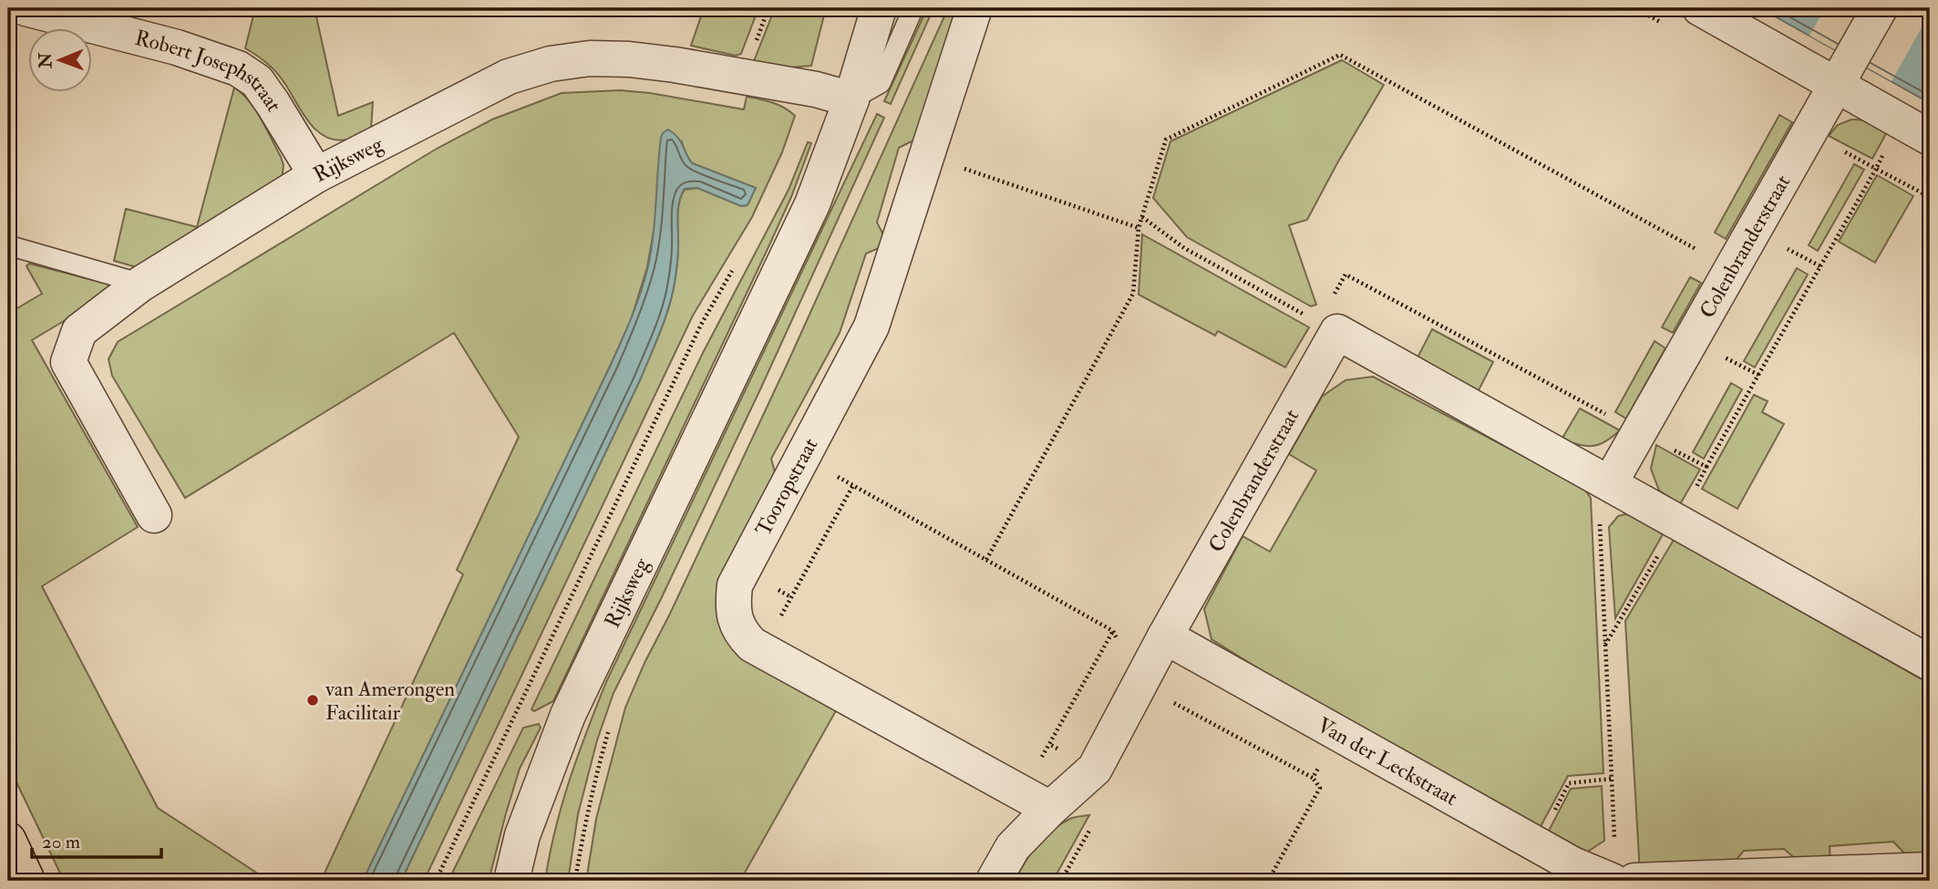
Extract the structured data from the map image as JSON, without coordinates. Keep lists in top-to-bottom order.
{
  "streets": {
    "street": [
      "Robert Josephstraat",
      "Rijksweg",
      "Colenbranderstraat",
      "Tooropstraat",
      "Van der Leckstraat"
    ]
  },
  "crossings": [
    ["Robert Josephstraat", "Rijksweg"],
    ["Colenbranderstraat", "Tooropstraat"],
    ["Colenbranderstraat", "Van der Leckstraat"]
  ],
  "places": ["van Amerongen Facilitair"],
  "scale_bar": "20 m",
  "north": "left"
}
